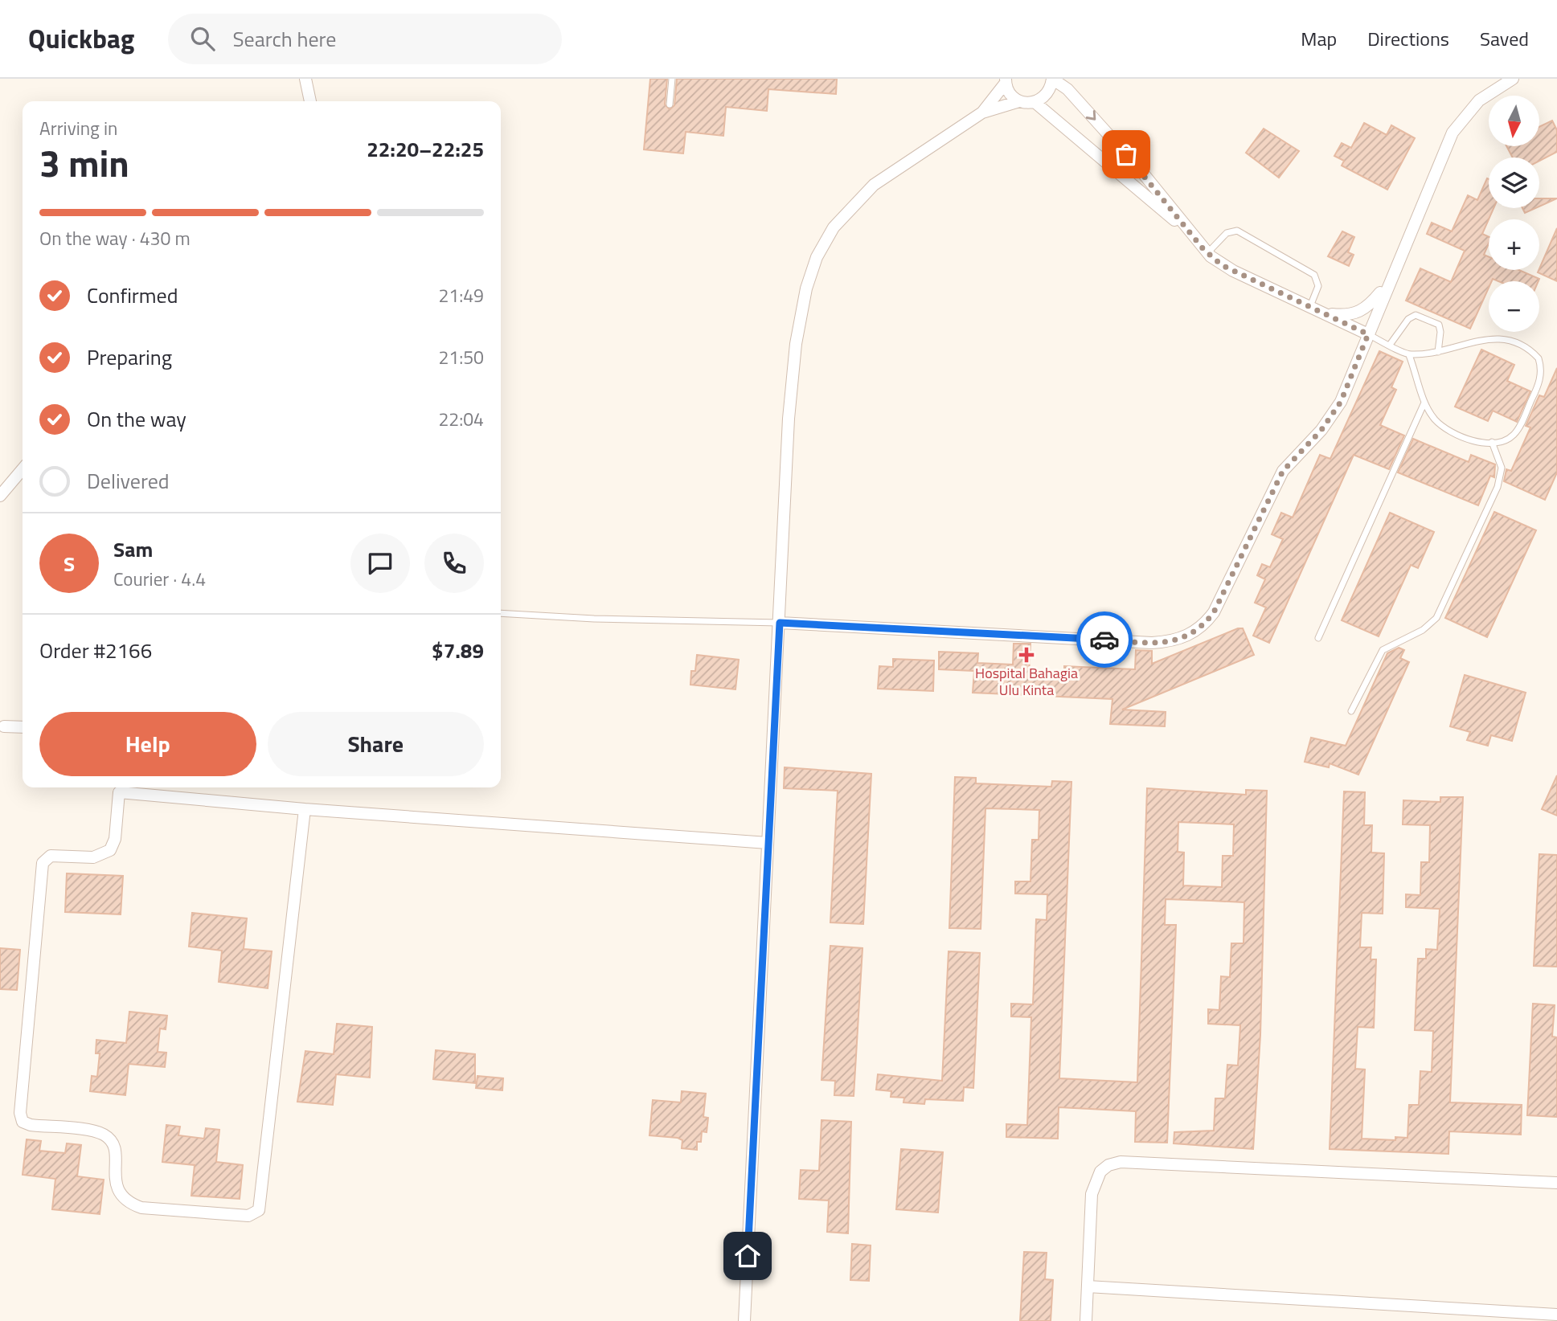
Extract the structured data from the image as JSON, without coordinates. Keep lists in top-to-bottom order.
{
  "places": {
    "health": ["Hospital Bahagia Ulu Kinta"]
  },
  "north": "bottom",
  "page": {
    "header": "Quickbag",
    "search": "Search here",
    "nav": ["Map", "Directions", "Saved"],
    "map_buttons": ["+", "−"],
    "heading": ["3 min", "Arriving in", "22:20–22:25"],
    "panel": [
      "Sam",
      "Courier · 4.4",
      "Order #2166",
      "$7.89"
    ],
    "bar": "On the way · 430 m",
    "list": [
      ["Confirmed", "21:49"],
      ["Preparing", "21:50"],
      ["On the way", "22:04"],
      "Delivered"
    ],
    "round": "S",
    "buttons": ["Help", "Share"]
  }
}
